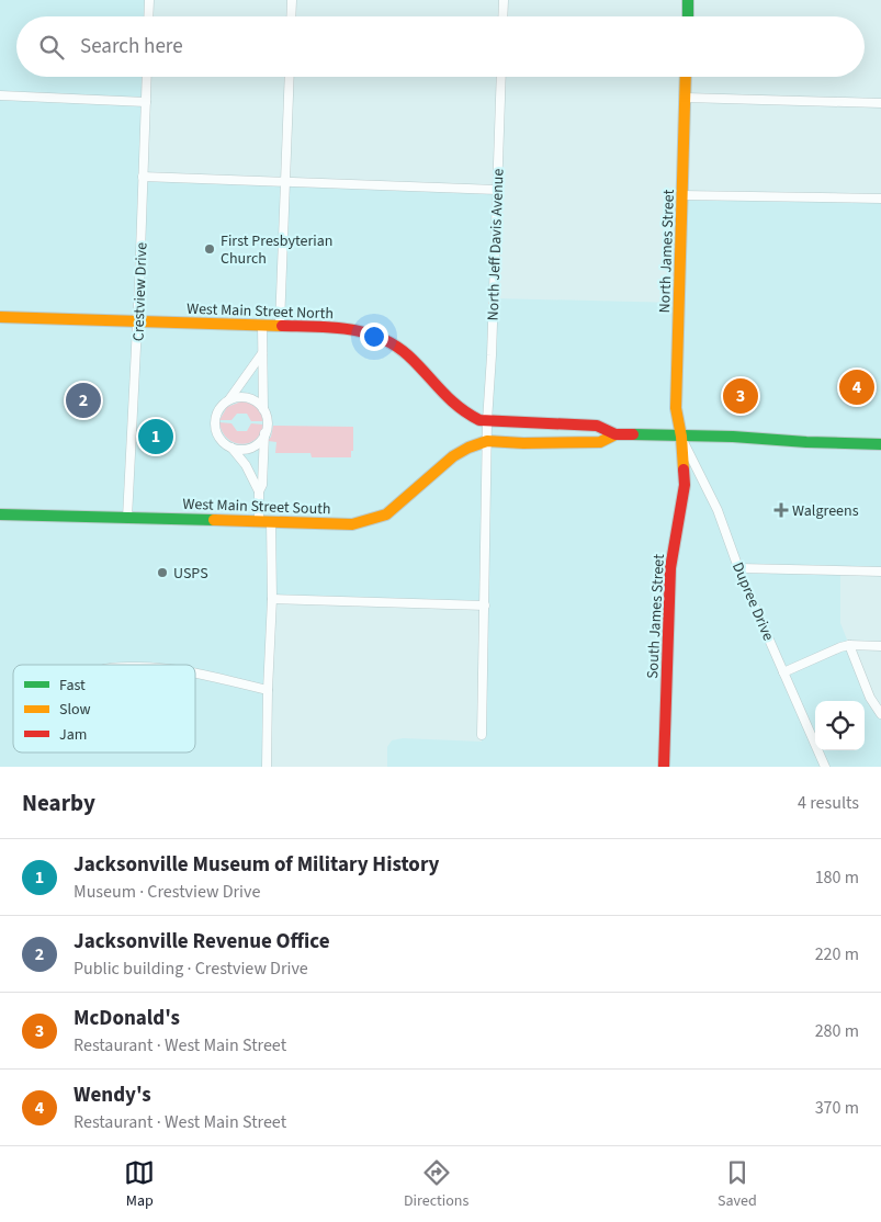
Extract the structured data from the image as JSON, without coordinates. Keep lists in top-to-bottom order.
{
  "streets": {
    "main road": [
      "North James Street",
      "West Main Street North",
      "West Main Street South",
      "South James Street"
    ],
    "street": ["North Jeff Davis Avenue", "Crestview Drive", "Dupree Drive"]
  },
  "crossings": [
    ["North Jeff Davis Avenue", "West Main Street North"],
    ["North Jeff Davis Avenue", "West Main Street South"],
    ["North James Street", "Dupree Drive"],
    ["North James Street", "South James Street"],
    ["Crestview Drive", "West Main Street North"],
    ["Crestview Drive", "West Main Street South"],
    ["Dupree Drive", "South James Street"]
  ],
  "places": {
    "other": ["First Presbyterian Church", "USPS"],
    "health": ["Walgreens"]
  },
  "legend": ["Fast", "Slow", "Jam"],
  "page": {
    "search": "Search here",
    "pins": [
      "4",
      "3",
      "2",
      "1"
    ],
    "heading": ["Nearby", "4 results"],
    "list": [
      {
        "mark": "1",
        "name": "Jacksonville Museum of Military History",
        "note": "Museum · Crestview Drive",
        "value": "180 m"
      },
      {
        "mark": "2",
        "name": "Jacksonville Revenue Office",
        "note": "Public building · Crestview Drive",
        "value": "220 m"
      },
      {
        "mark": "3",
        "name": "McDonald's",
        "note": "Restaurant · West Main Street",
        "value": "280 m"
      },
      {
        "mark": "4",
        "name": "Wendy's",
        "note": "Restaurant · West Main Street",
        "value": "370 m"
      }
    ],
    "nav": ["Map", "Directions", "Saved"]
  }
}
